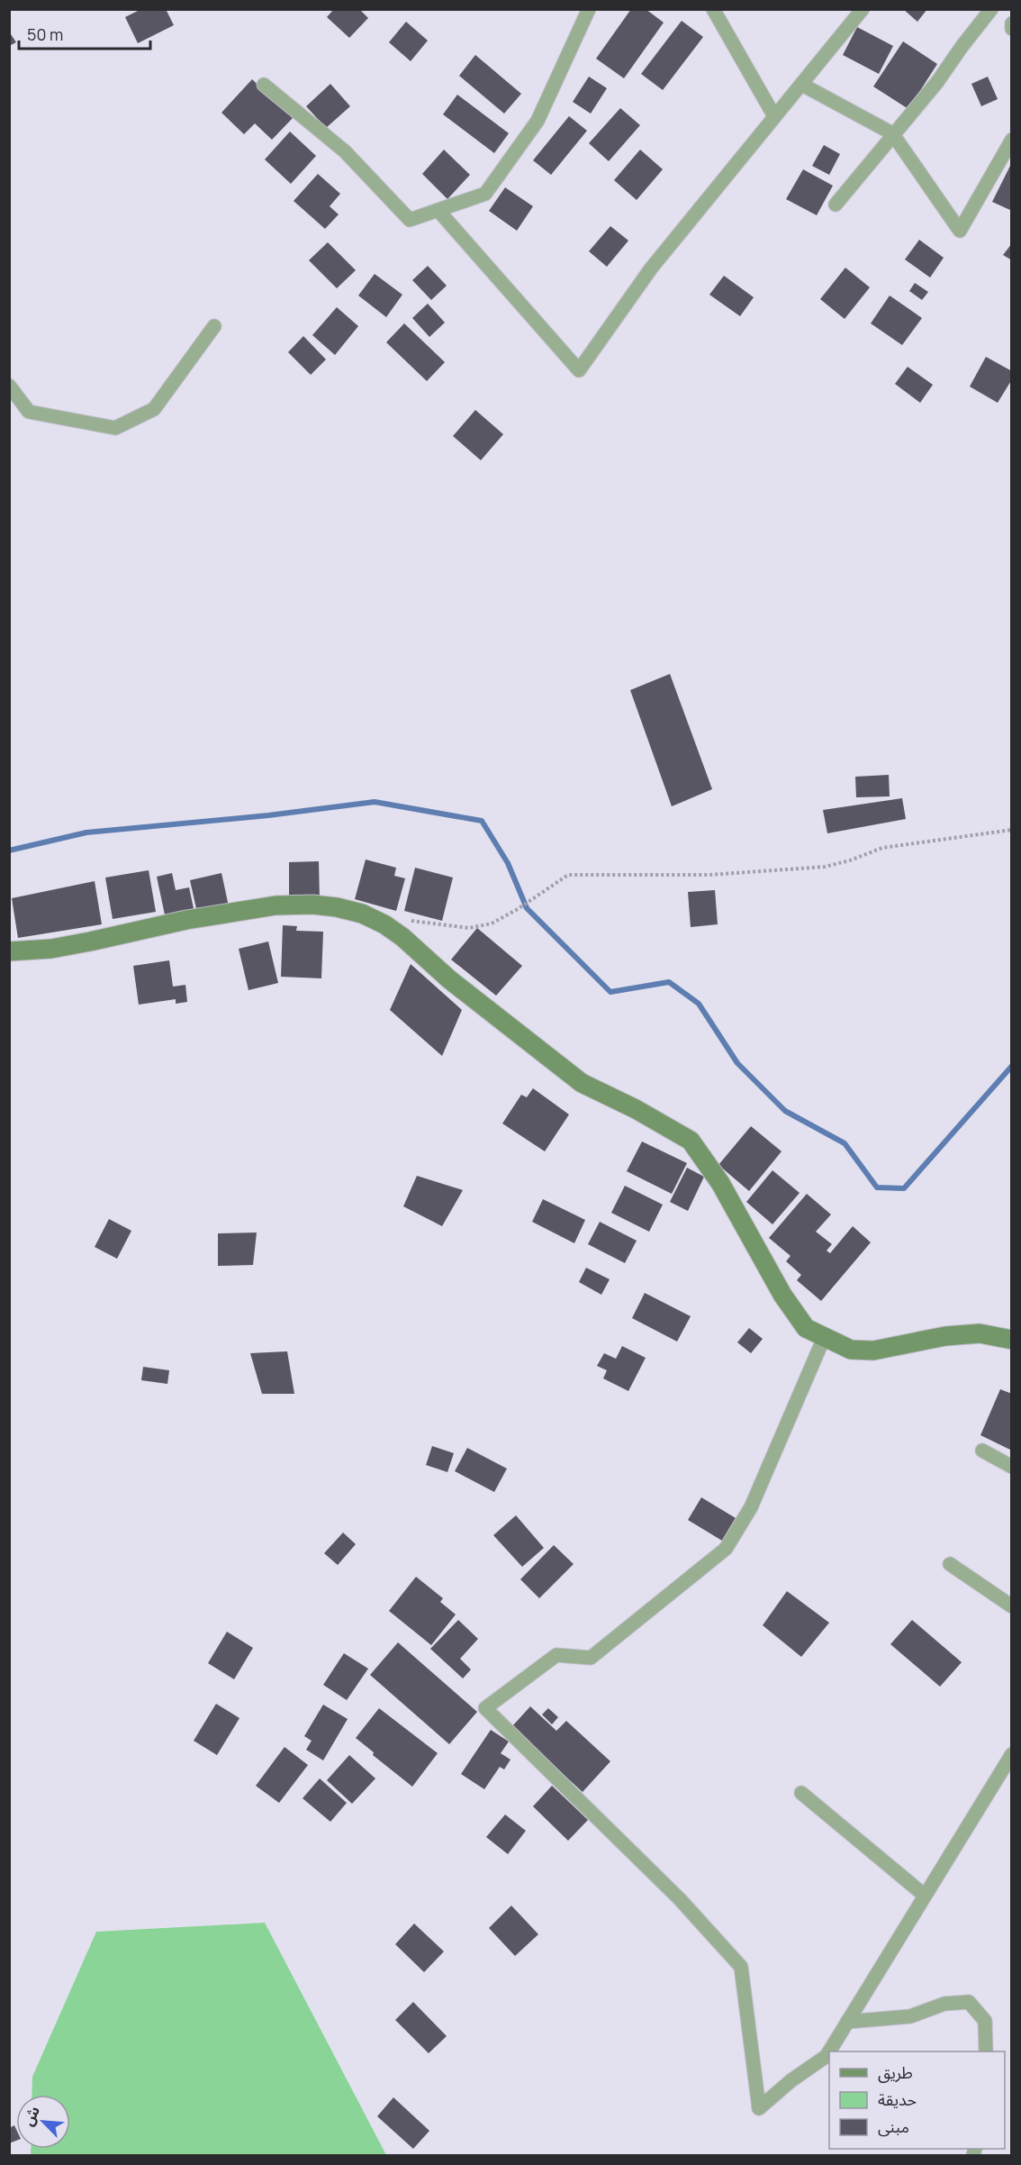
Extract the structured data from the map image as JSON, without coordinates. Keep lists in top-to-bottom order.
{
  "legend": ["طريق", "حديقة", "مبنى"],
  "scale_bar": "50 m",
  "north": "top left"
}
